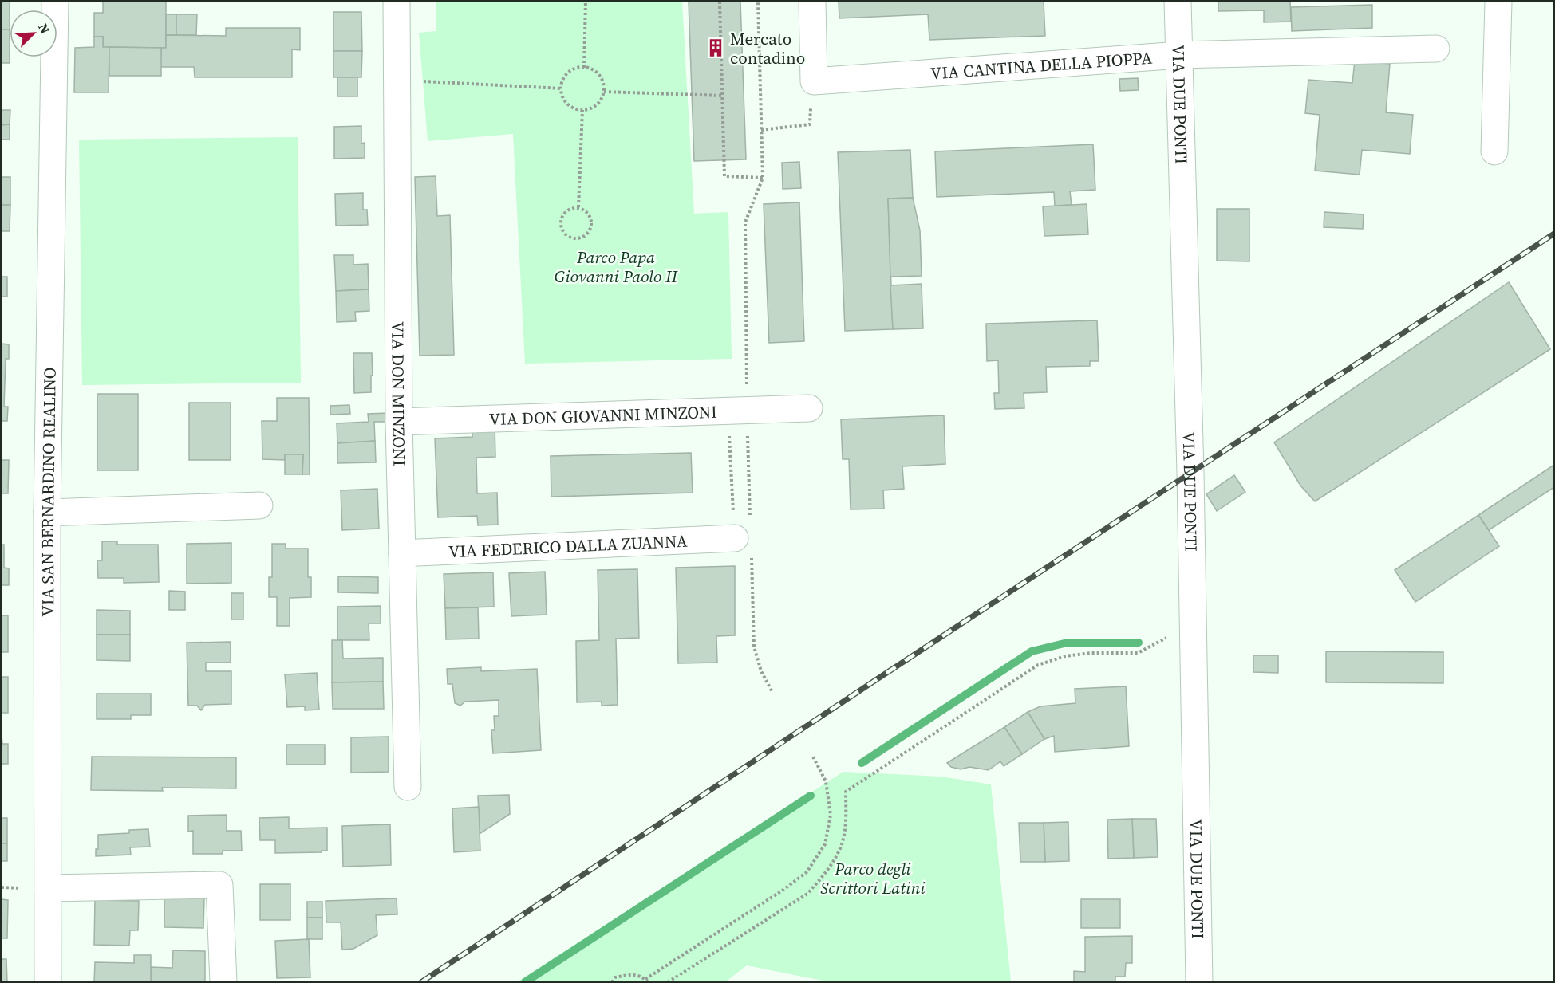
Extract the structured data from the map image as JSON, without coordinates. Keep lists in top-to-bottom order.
{
  "streets": {
    "street": [
      "VIA CANTINA DELLA PIOPPA",
      "VIA DUE PONTI",
      "VIA DON MINZONI",
      "VIA DON GIOVANNI MINZONI",
      "VIA SAN BERNARDINO REALINO",
      "VIA FEDERICO DALLA ZUANNA"
    ]
  },
  "crossings": [
    ["VIA CANTINA DELLA PIOPPA", "VIA DUE PONTI"],
    ["VIA DON MINZONI", "VIA DON GIOVANNI MINZONI"],
    ["VIA DON MINZONI", "VIA FEDERICO DALLA ZUANNA"]
  ],
  "parks": ["Parco Papa Giovanni Paolo II", "Parco degli Scrittori Latini"],
  "places": {
    "building": ["Mercato contadino"]
  },
  "north": "top right"
}
